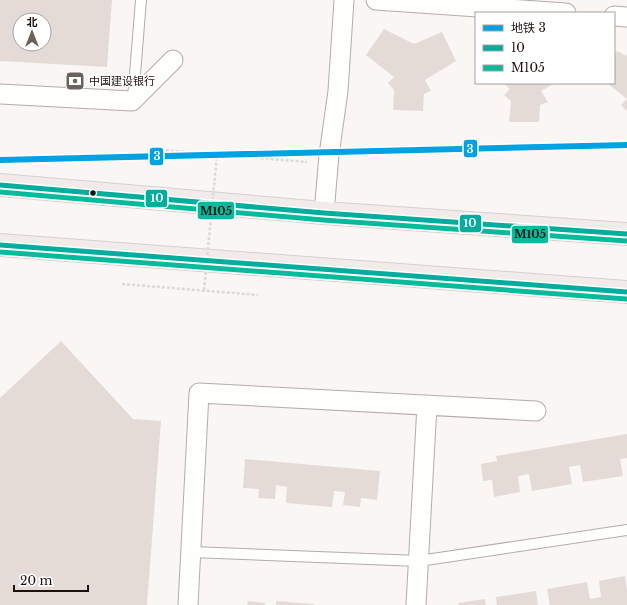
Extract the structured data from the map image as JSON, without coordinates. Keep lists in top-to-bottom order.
{
  "places": {
    "bank": ["中国建设银行"]
  },
  "lines": ["metro line 3", "transit line 10", "transit line M105"],
  "legend": ["地铁 3", "10", "M105"],
  "scale_bar": "20 m",
  "north": "top"
}
